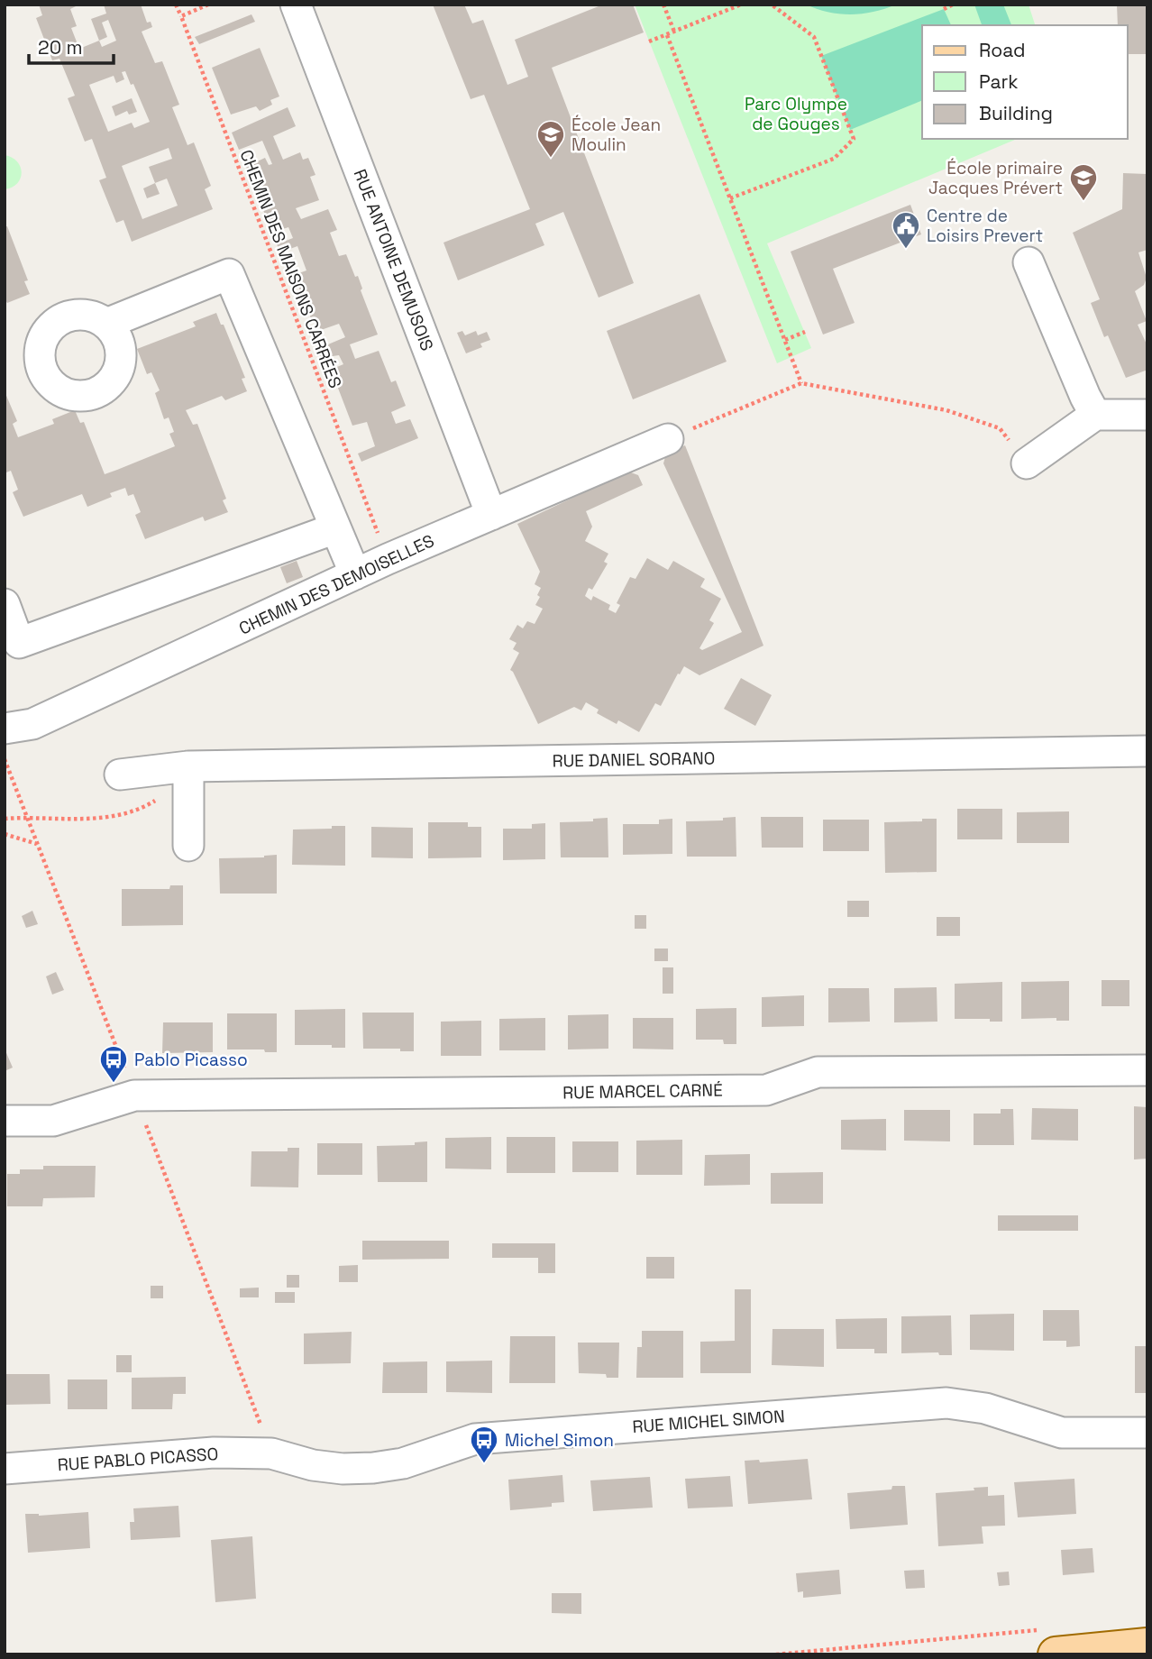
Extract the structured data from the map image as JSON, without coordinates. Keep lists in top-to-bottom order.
{
  "streets": {
    "street": [
      "RUE ANTOINE DEMUSOIS",
      "CHEMIN DES DEMOISELLES",
      "RUE DANIEL SORANO",
      "RUE MARCEL CARNÉ",
      "RUE MICHEL SIMON",
      "RUE PABLO PICASSO"
    ],
    "path": ["CHEMIN DES MAISONS CARRÉES"]
  },
  "crossings": [
    ["RUE ANTOINE DEMUSOIS", "CHEMIN DES DEMOISELLES"],
    ["CHEMIN DES MAISONS CARRÉES", "CHEMIN DES DEMOISELLES"],
    ["RUE MICHEL SIMON", "RUE PABLO PICASSO"]
  ],
  "parks": ["Parc Olympe de Gouges"],
  "places": {
    "school or university": ["École Jean Moulin", "École primaire Jacques Prévert"],
    "public building": ["Centre de Loisirs Prevert"],
    "bus stop": ["Pablo Picasso", "Michel Simon"]
  },
  "legend": ["Road", "Park", "Building"],
  "scale_bar": "20 m"
}
